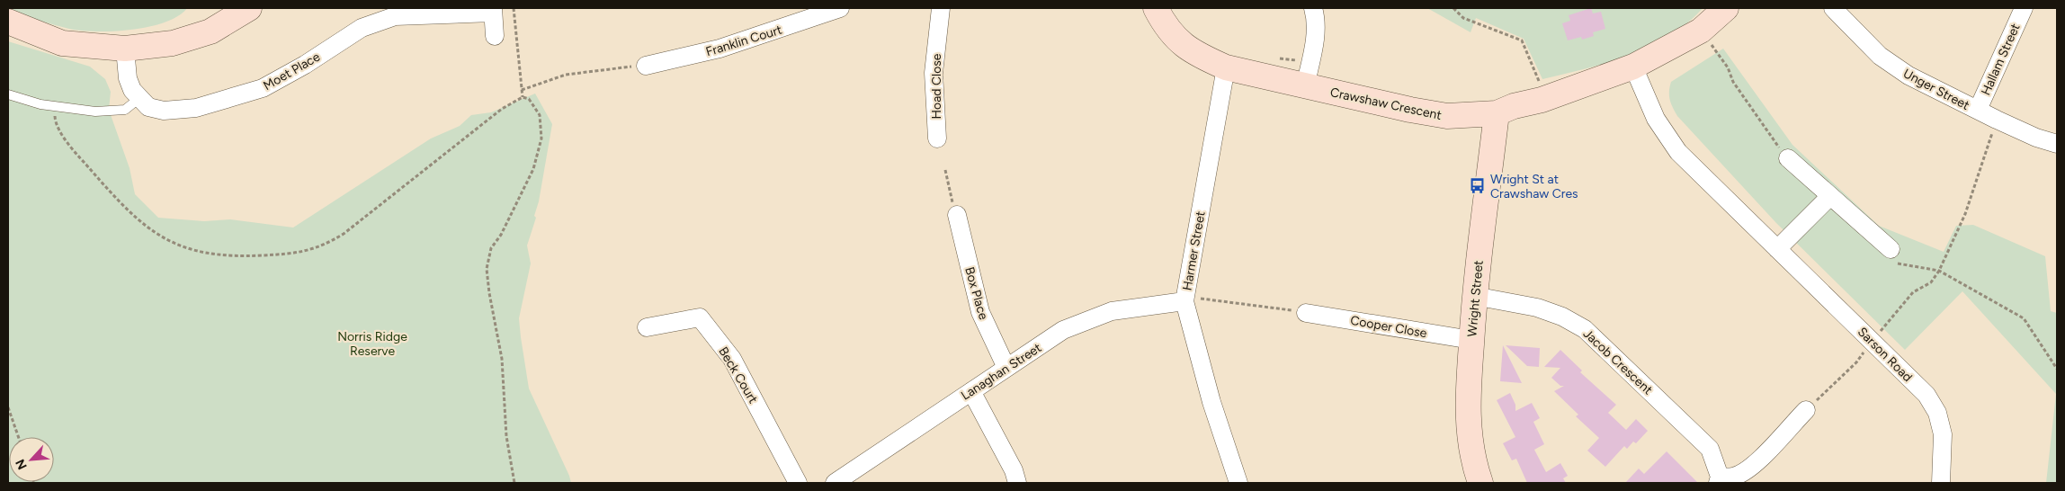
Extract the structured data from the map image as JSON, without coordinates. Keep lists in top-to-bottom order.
{
  "streets": {
    "street": [
      "Franklin Court",
      "Hallam Street",
      "Moet Place",
      "Hoad Close",
      "Unger Street",
      "Crawshaw Crescent",
      "Harmer Street",
      "Box Place",
      "Wright Street",
      "Cooper Close",
      "Sarson Road",
      "Jacob Crescent",
      "Lanaghan Street",
      "Beck Court"
    ]
  },
  "crossings": [
    ["Hallam Street", "Unger Street"],
    ["Crawshaw Crescent", "Harmer Street"],
    ["Crawshaw Crescent", "Wright Street"],
    ["Crawshaw Crescent", "Sarson Road"],
    ["Harmer Street", "Lanaghan Street"],
    ["Box Place", "Lanaghan Street"],
    ["Wright Street", "Cooper Close"],
    ["Wright Street", "Jacob Crescent"]
  ],
  "parks": ["Norris Ridge Reserve"],
  "places": {
    "bus stop": ["Wright St at Crawshaw Cres"]
  },
  "north": "bottom left"
}
